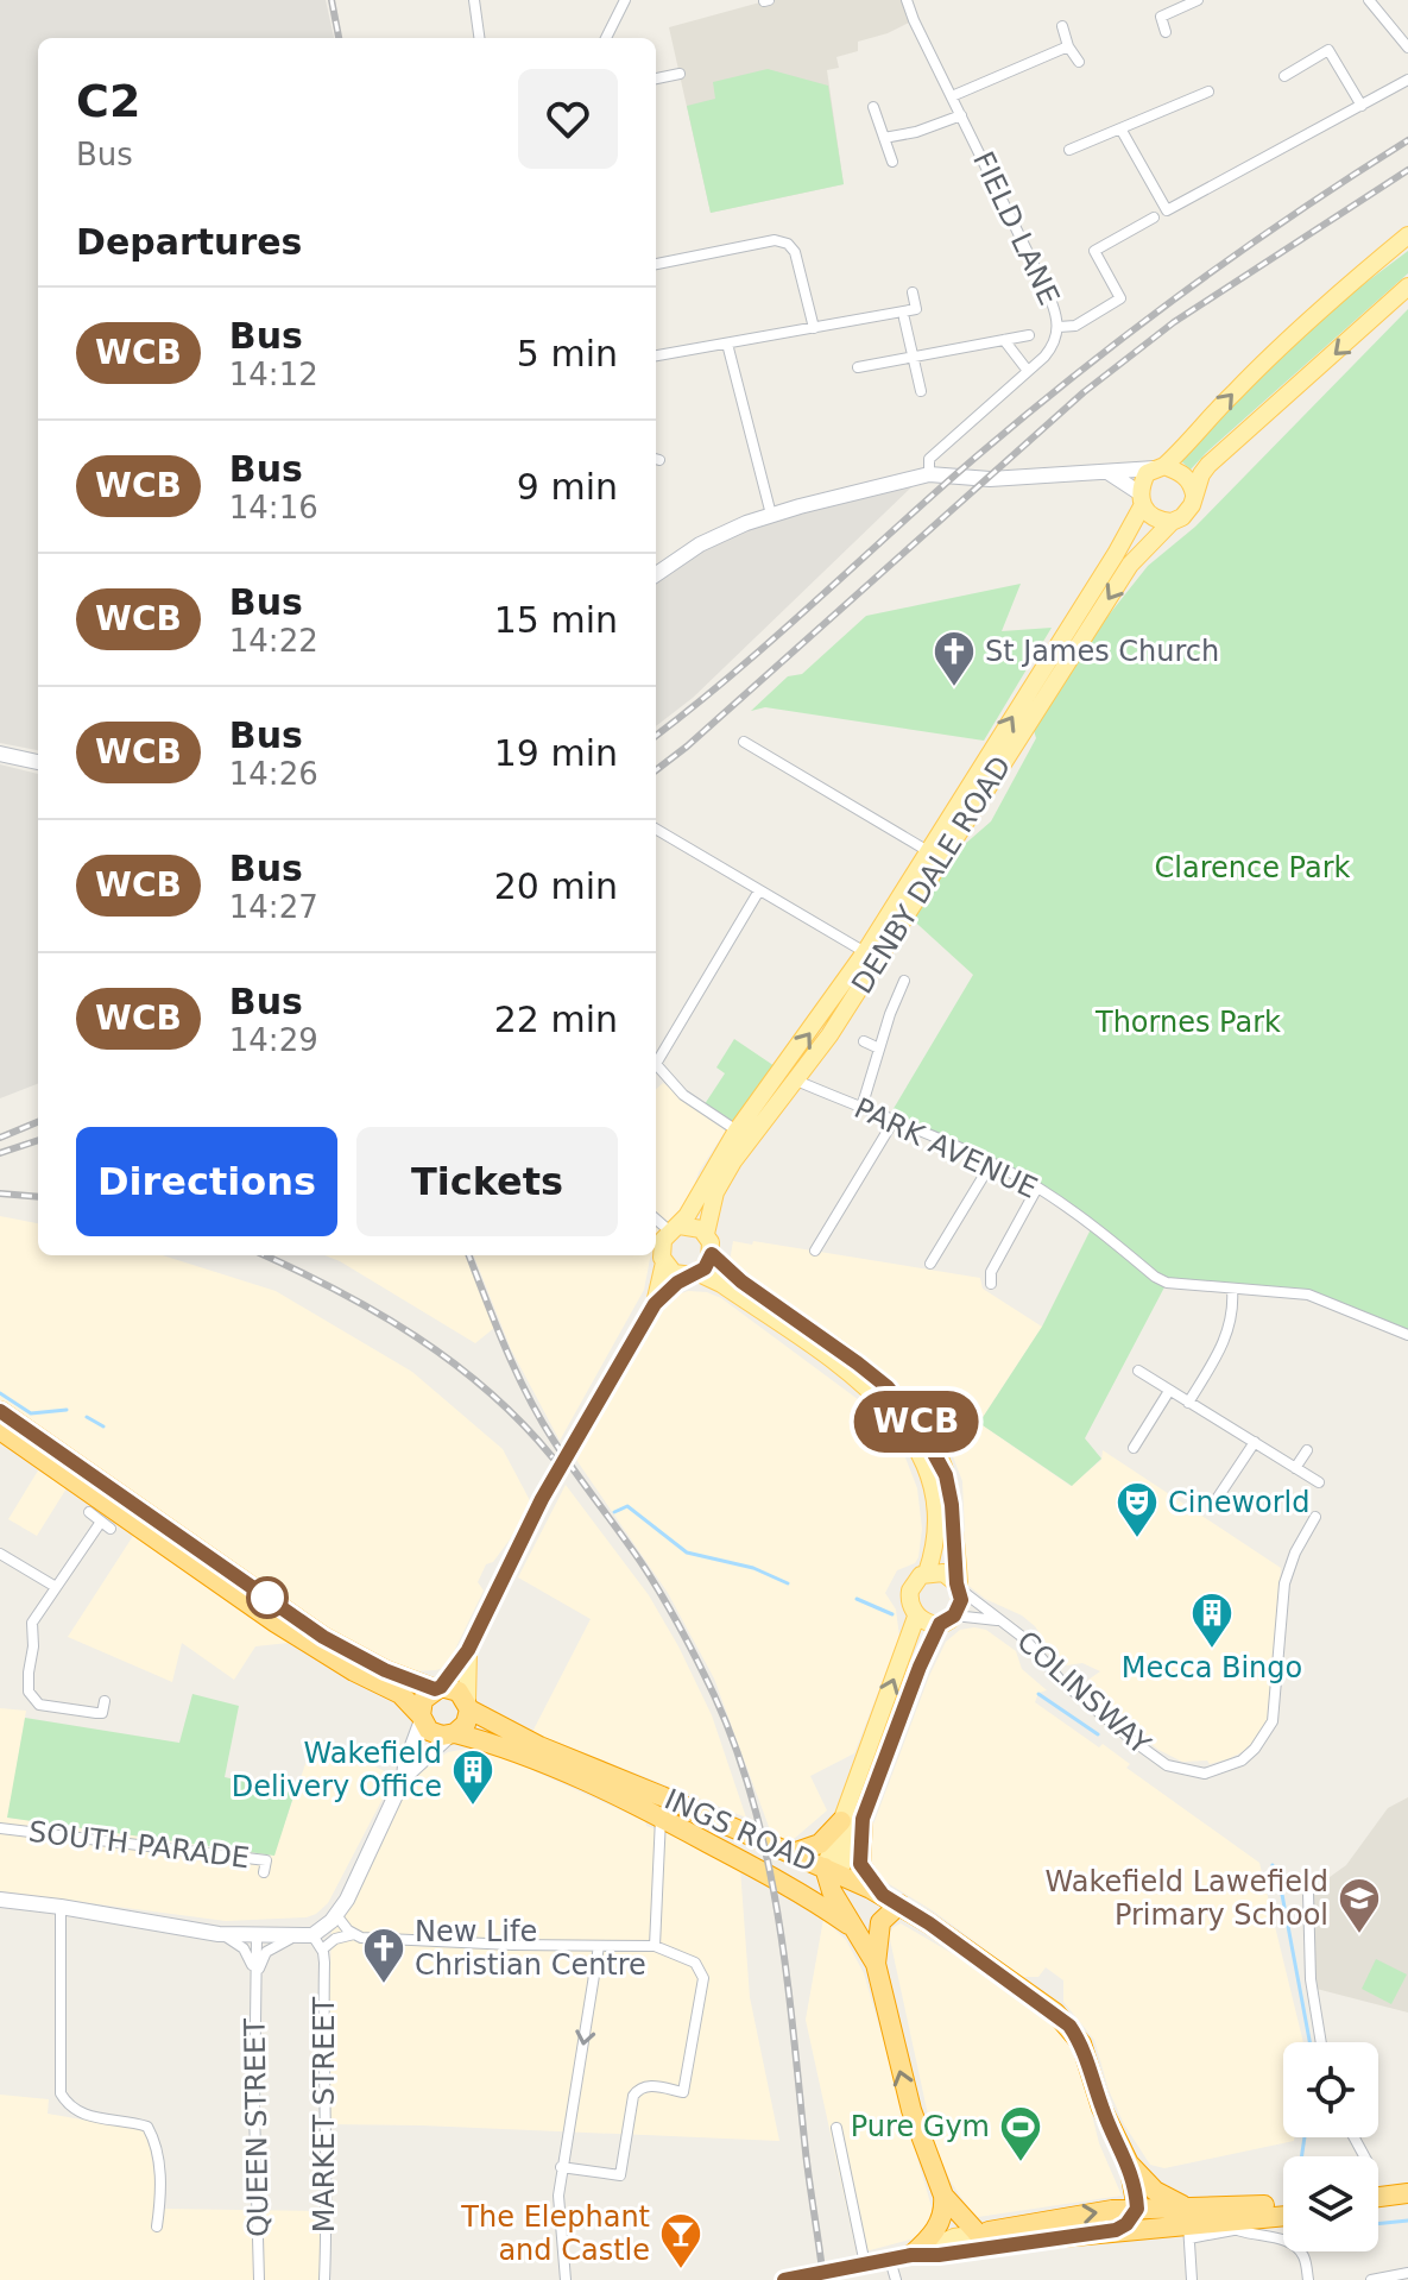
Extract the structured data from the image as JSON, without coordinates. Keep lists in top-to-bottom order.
{
  "streets": {
    "highway": ["INGS ROAD"],
    "main road": ["DENBY DALE ROAD"],
    "street": [
      "FIELD LANE",
      "PARK AVENUE",
      "COLINSWAY",
      "SOUTH PARADE",
      "MARKET STREET",
      "QUEEN STREET"
    ]
  },
  "crossings": [
    ["DENBY DALE ROAD", "PARK AVENUE"]
  ],
  "parks": ["Clarence Park", "Thornes Park"],
  "places": {
    "church": ["St James Church", "New Life Christian Centre"],
    "theatre": ["Cineworld"],
    "building": ["Mecca Bingo", "Wakefield Delivery Office"],
    "school or university": ["Wakefield Lawefield Primary School"],
    "sports": ["Pure Gym"],
    "bar": ["The Elephant and Castle"]
  },
  "lines": ["bus line WCB"],
  "page": {
    "on_map": "WCB",
    "heading": [
      ["C2", "Bus"],
      "Departures"
    ],
    "list": [
      {
        "mark": "WCB",
        "name": "Bus",
        "note": "14:12",
        "value": "5 min"
      },
      {
        "mark": "WCB",
        "name": "Bus",
        "note": "14:16",
        "value": "9 min"
      },
      {
        "mark": "WCB",
        "name": "Bus",
        "note": "14:22",
        "value": "15 min"
      },
      {
        "mark": "WCB",
        "name": "Bus",
        "note": "14:26",
        "value": "19 min"
      },
      {
        "mark": "WCB",
        "name": "Bus",
        "note": "14:27",
        "value": "20 min"
      },
      {
        "mark": "WCB",
        "name": "Bus",
        "note": "14:29",
        "value": "22 min"
      }
    ],
    "buttons": ["Directions", "Tickets"]
  }
}
